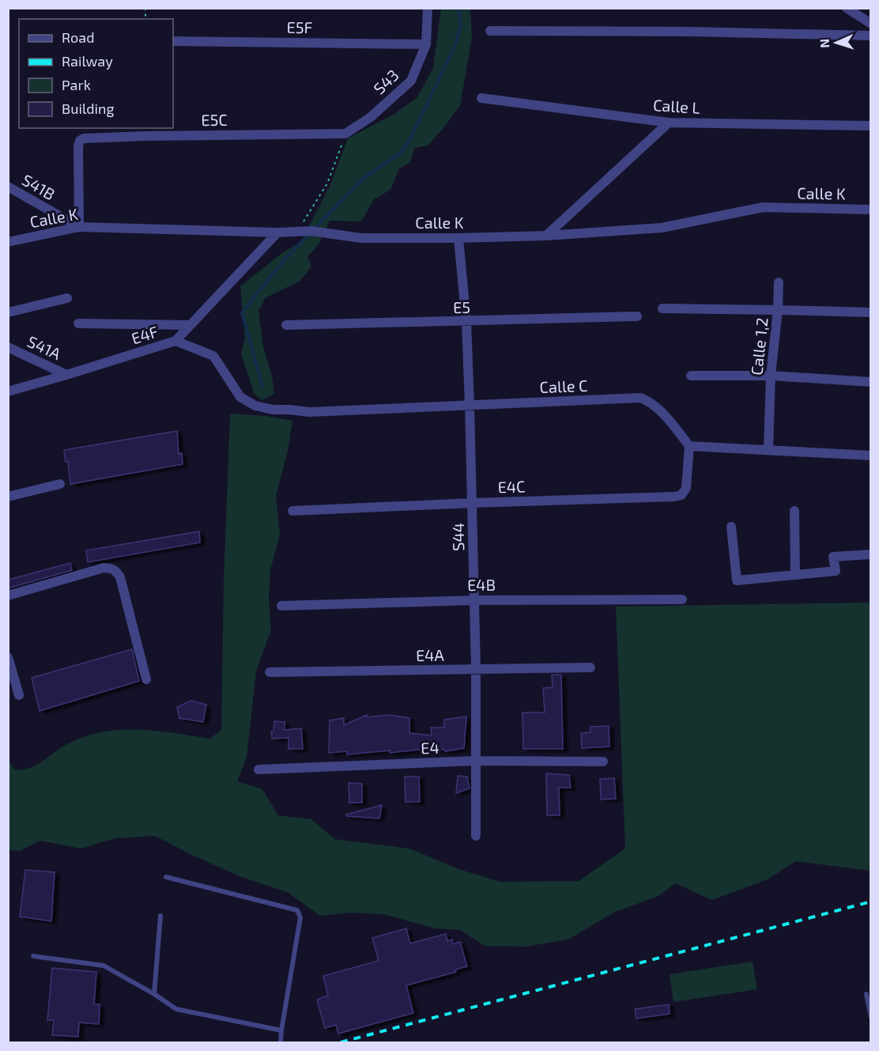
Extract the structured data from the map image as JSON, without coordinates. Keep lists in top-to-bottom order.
{
  "streets": {
    "street": [
      "E5F",
      "S43",
      "Calle L",
      "E5C",
      "S41B",
      "Calle K",
      "E5",
      "E4F",
      "Calle 1,2",
      "S41A",
      "Calle C",
      "E4C",
      "S44",
      "E4B",
      "E4A",
      "E4"
    ]
  },
  "crossings": [
    ["E5F", "S43"],
    ["S43", "E5C"],
    ["E5C", "S41B"],
    ["E5C", "Calle K"],
    ["S41B", "Calle K"],
    ["Calle K", "E4F"],
    ["Calle K", "S44"],
    ["E5", "S44"],
    ["E4F", "S41A"],
    ["E4F", "Calle C"],
    ["Calle C", "E4C"],
    ["Calle C", "S44"],
    ["E4C", "S44"],
    ["S44", "E4B"],
    ["S44", "E4A"],
    ["S44", "E4"]
  ],
  "legend": [
    "Road",
    "Railway",
    "Park",
    "Building"
  ],
  "north": "left"
}
